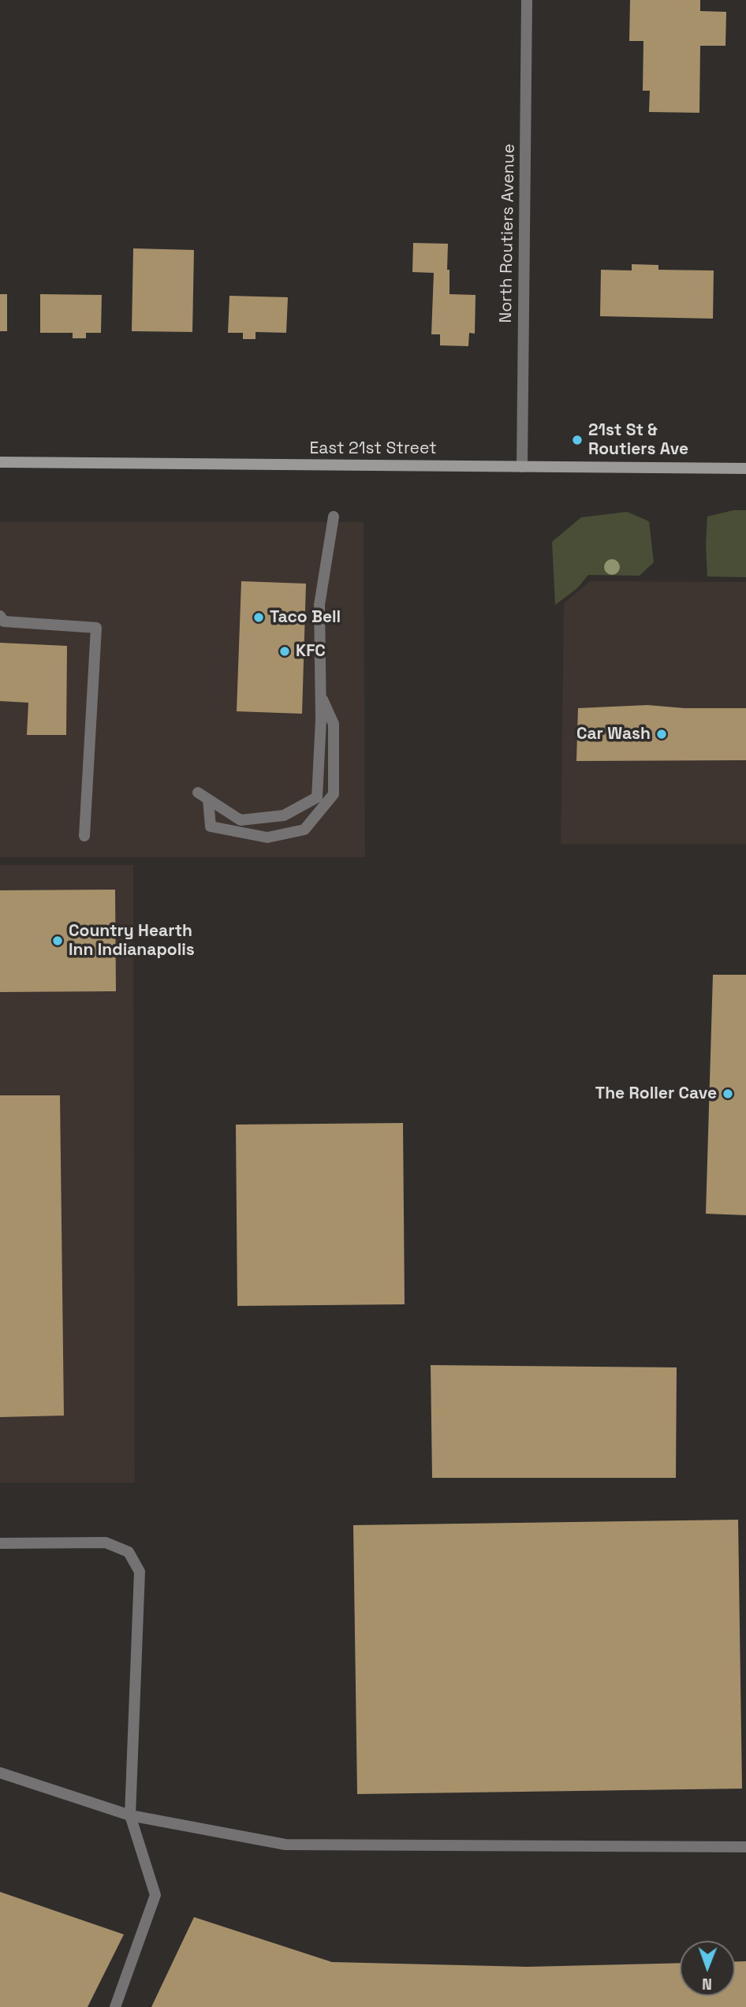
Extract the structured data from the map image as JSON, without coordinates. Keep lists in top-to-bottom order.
{
  "streets": {
    "main road": ["East 21st Street"],
    "street": ["North Routiers Avenue"]
  },
  "crossings": [
    ["North Routiers Avenue", "East 21st Street"]
  ],
  "places": [
    "21st St & Routiers Ave",
    "Taco Bell",
    "KFC",
    "Car Wash",
    "Country Hearth Inn Indianapolis",
    "The Roller Cave"
  ],
  "north": "bottom"
}
